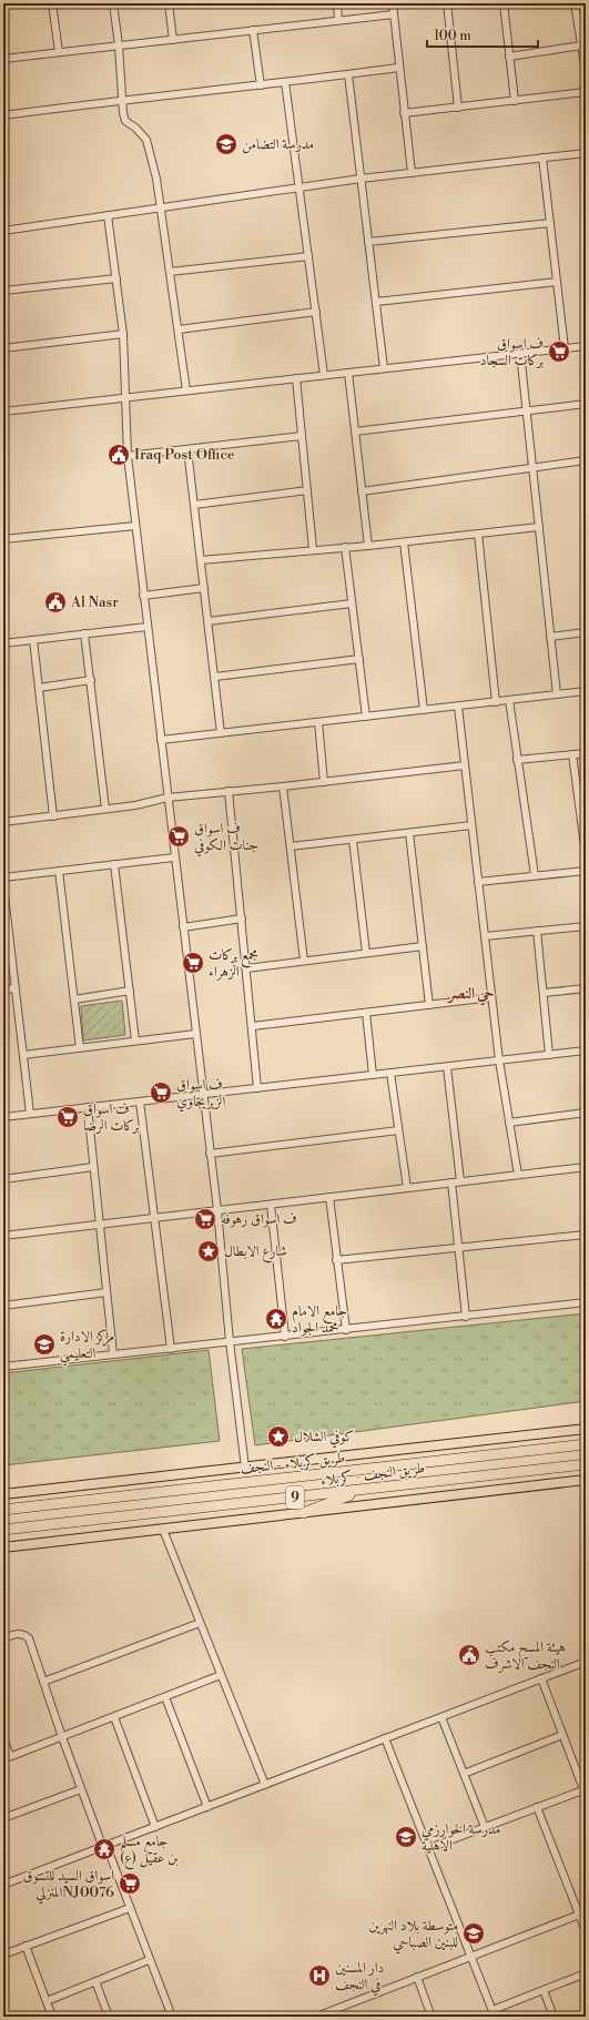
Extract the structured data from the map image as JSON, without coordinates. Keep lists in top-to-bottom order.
{
  "streets": {
    "highway": ["طريق کربلاء - النجف", "طريق النجف - کربلاء", "9"]
  },
  "districts": ["حي النصر"],
  "places": {
    "school or university": [
      "مدرسة التضامن",
      "مركز الادارة التعليمي",
      "مدرسة الخوارزمي الاهلية",
      "متوسطة بلاد النهرين للبنين الصباحي"
    ],
    "supermarket": [
      "ف اسواق بركات السجاد",
      "ف اسواق جنات الكوفي",
      "مجمع بركات الزهراء",
      "ف اسواق الزيريجاوي",
      "ف اسواق بركات الرضا",
      "ف اسواق رهوفه",
      "اسواق السيد للتسوق المنزليNJ0076"
    ],
    "public building": ["Iraq Post Office", "Al Nasr", "هيئة المسح مكتب النجف الاشرف"],
    "place": ["شارع الابطال", "كوفي الشلال"],
    "temple": ["جامع الامام محمد الجواد", "جامع مسلم بن عقيل (ع)"],
    "hospital": ["دار المسنين في النجف"]
  },
  "scale_bar": "100 m"
}
